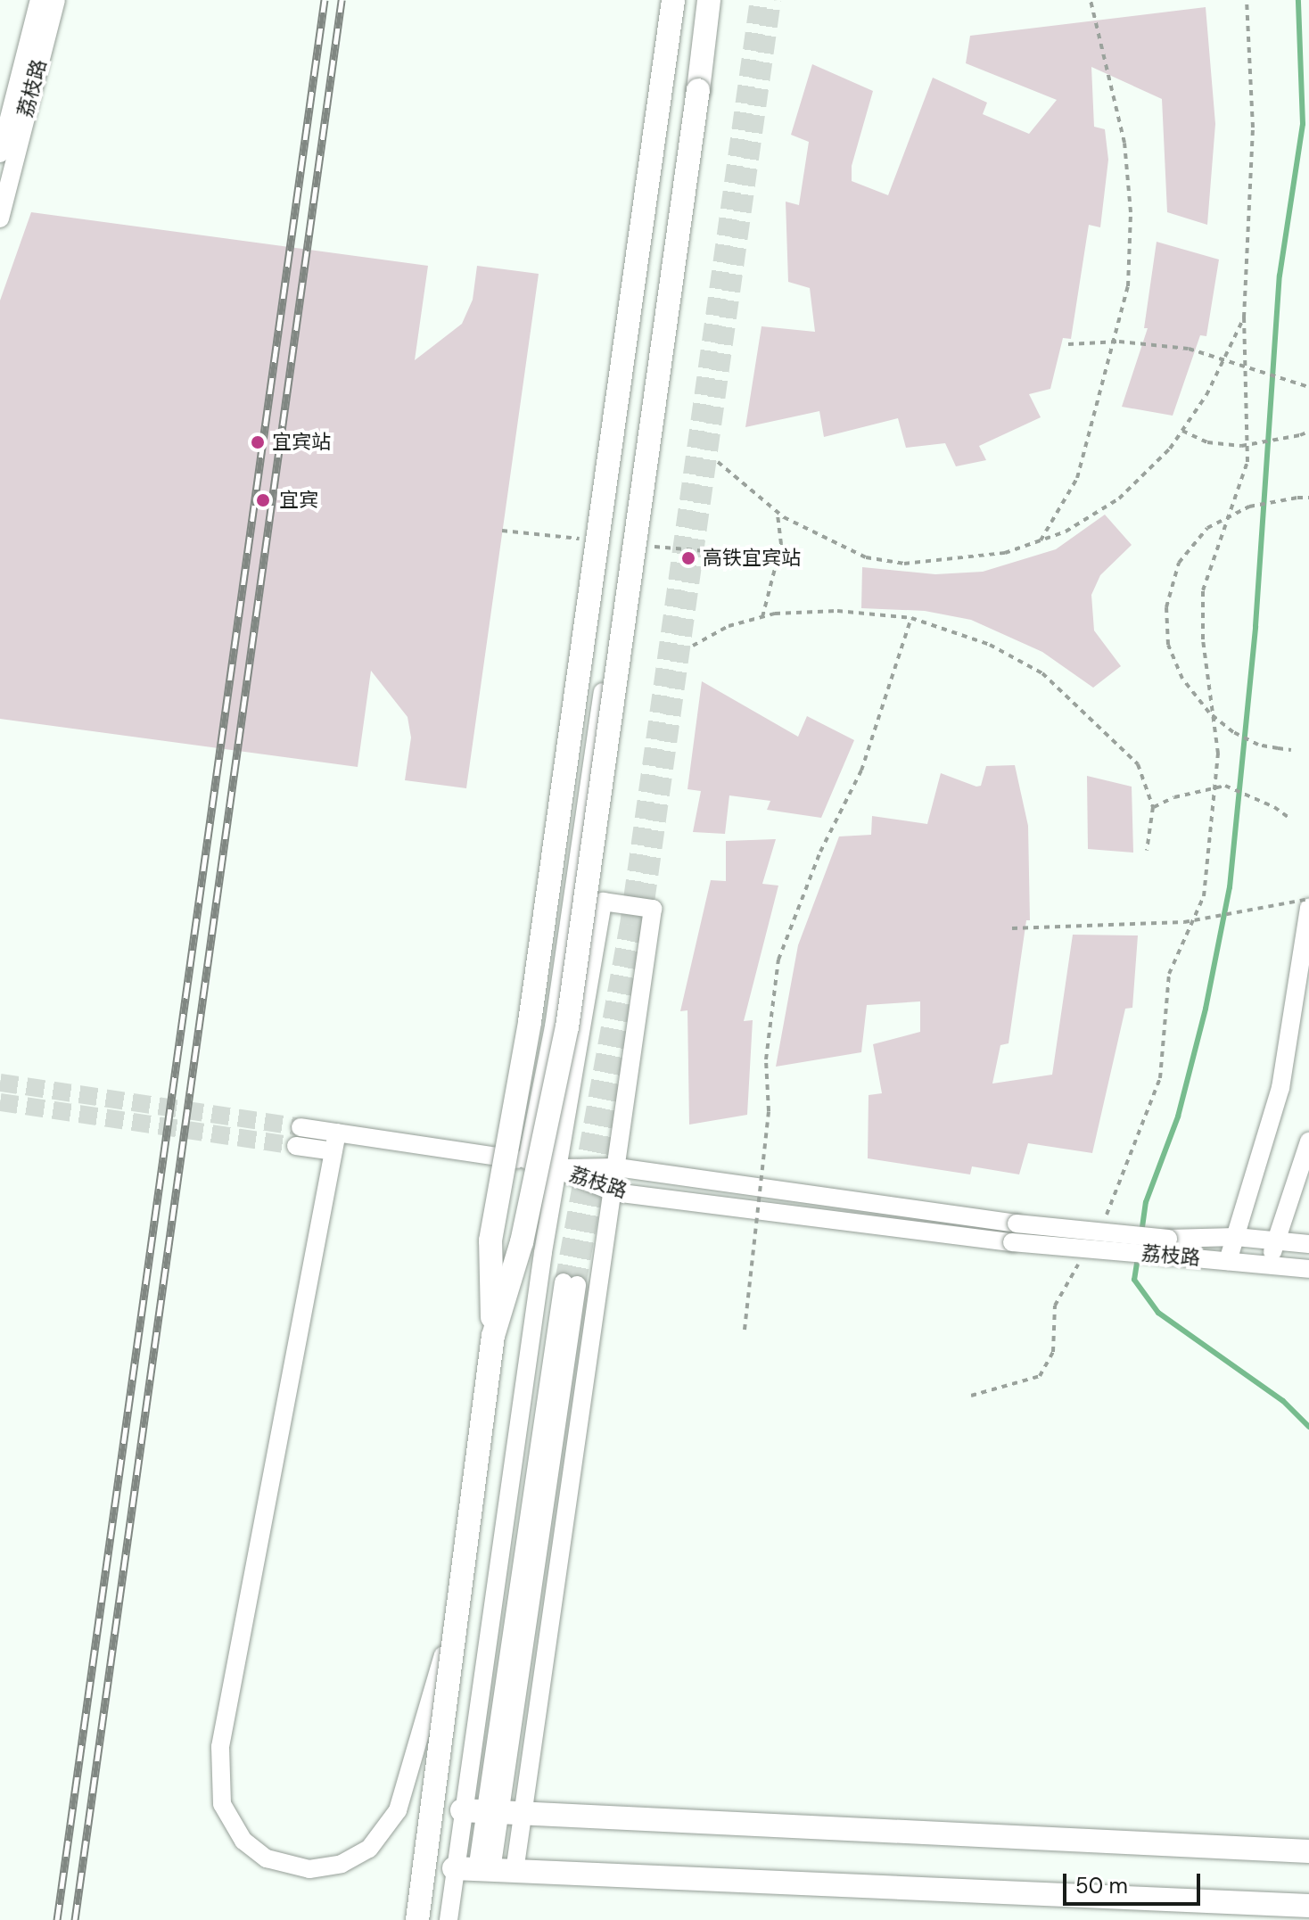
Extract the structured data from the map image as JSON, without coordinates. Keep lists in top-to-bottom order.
{
  "streets": {
    "street": ["荔枝路"]
  },
  "places": ["宜宾站", "宜宾", "高铁宜宾站"],
  "scale_bar": "50 m"
}
